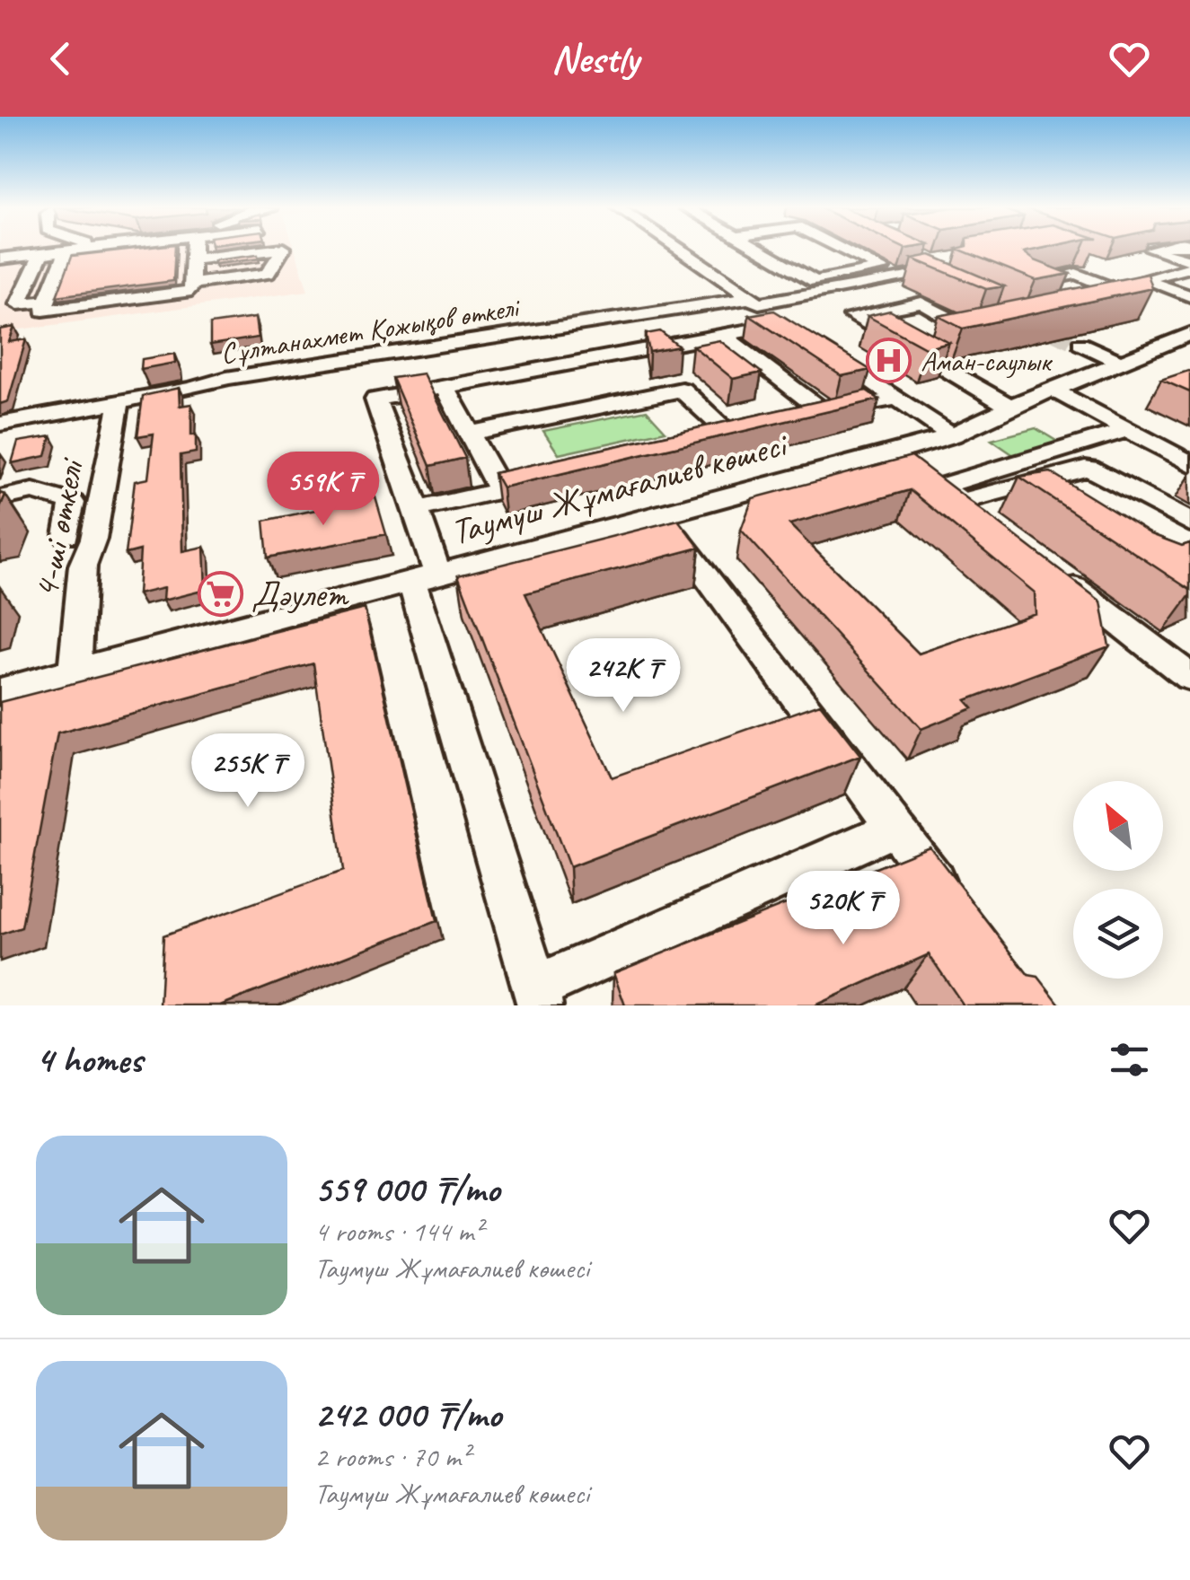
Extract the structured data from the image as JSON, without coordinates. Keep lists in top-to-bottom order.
{
  "streets": {
    "street": ["Сұлтанахмет Қожықов өткелі", "Таумуш Жұмағалиев көшесі", "4-ші өткелі"]
  },
  "crossings": [
    ["Сұлтанахмет Қожықов өткелі", "4-ші өткелі"],
    ["Таумуш Жұмағалиев көшесі", "4-ші өткелі"]
  ],
  "places": {
    "hospital": ["Аман-саулык"],
    "supermarket": ["Дәулет"]
  },
  "north": "top left",
  "page": {
    "header": "Nestly",
    "price": [
      "559K ₸",
      "242K ₸",
      "255K ₸",
      "520K ₸"
    ],
    "heading": "4 homes",
    "list": [
      {
        "name": "559 000 ₸/mo",
        "note": "4 rooms · 144 m² · Таумуш Жұмағалиев көшесі"
      },
      {
        "name": "242 000 ₸/mo",
        "note": "2 rooms · 70 m² · Таумуш Жұмағалиев көшесі"
      }
    ]
  }
}
